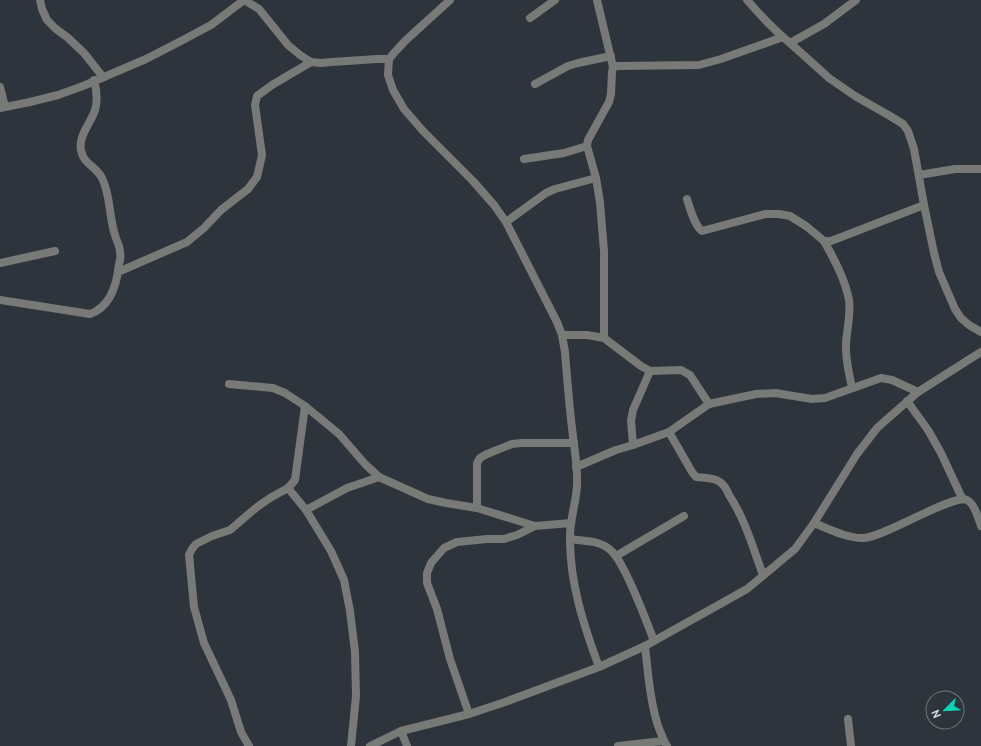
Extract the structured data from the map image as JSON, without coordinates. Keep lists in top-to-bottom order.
{
  "north": "bottom left"
}
